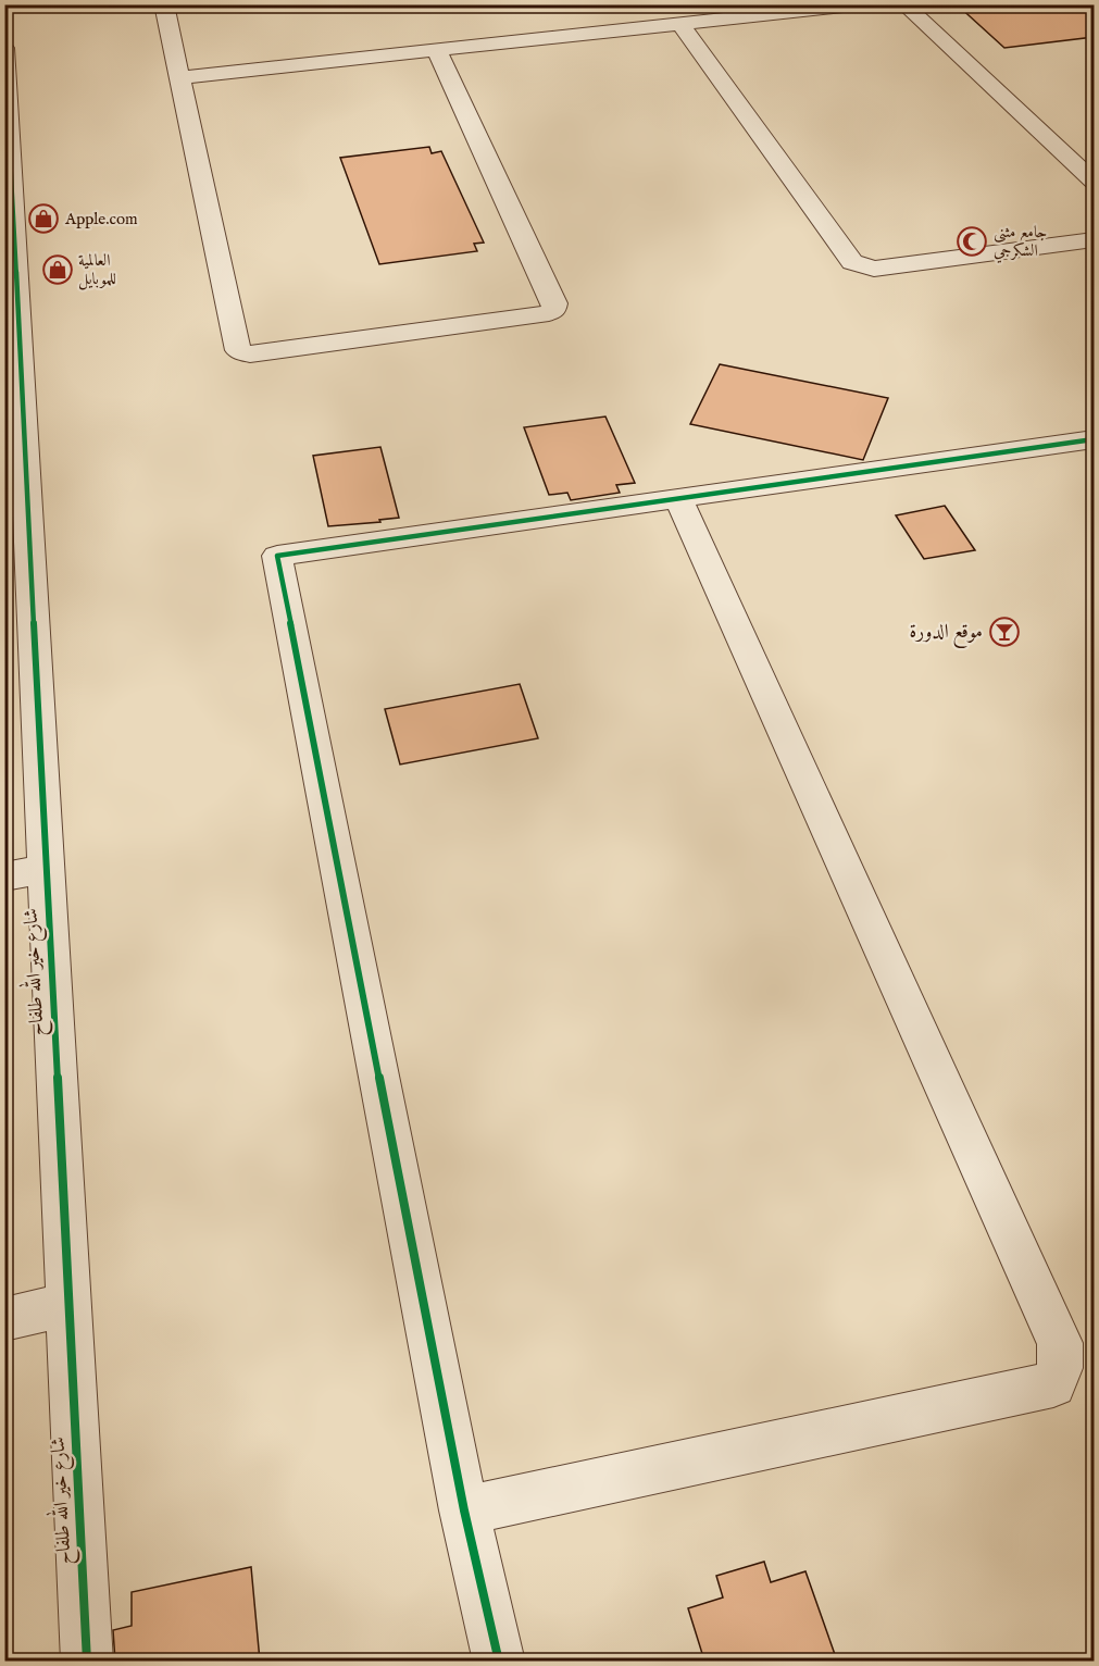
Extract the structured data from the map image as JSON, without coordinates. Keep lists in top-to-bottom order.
{
  "streets": {
    "street": ["شارع خير الله طلفاح"]
  },
  "places": {
    "shop": ["Apple.com", "العالمية للموبايل"],
    "mosque": ["جامع مثنى الشكرجي"],
    "bar": ["موقع الدورة"]
  }
}
